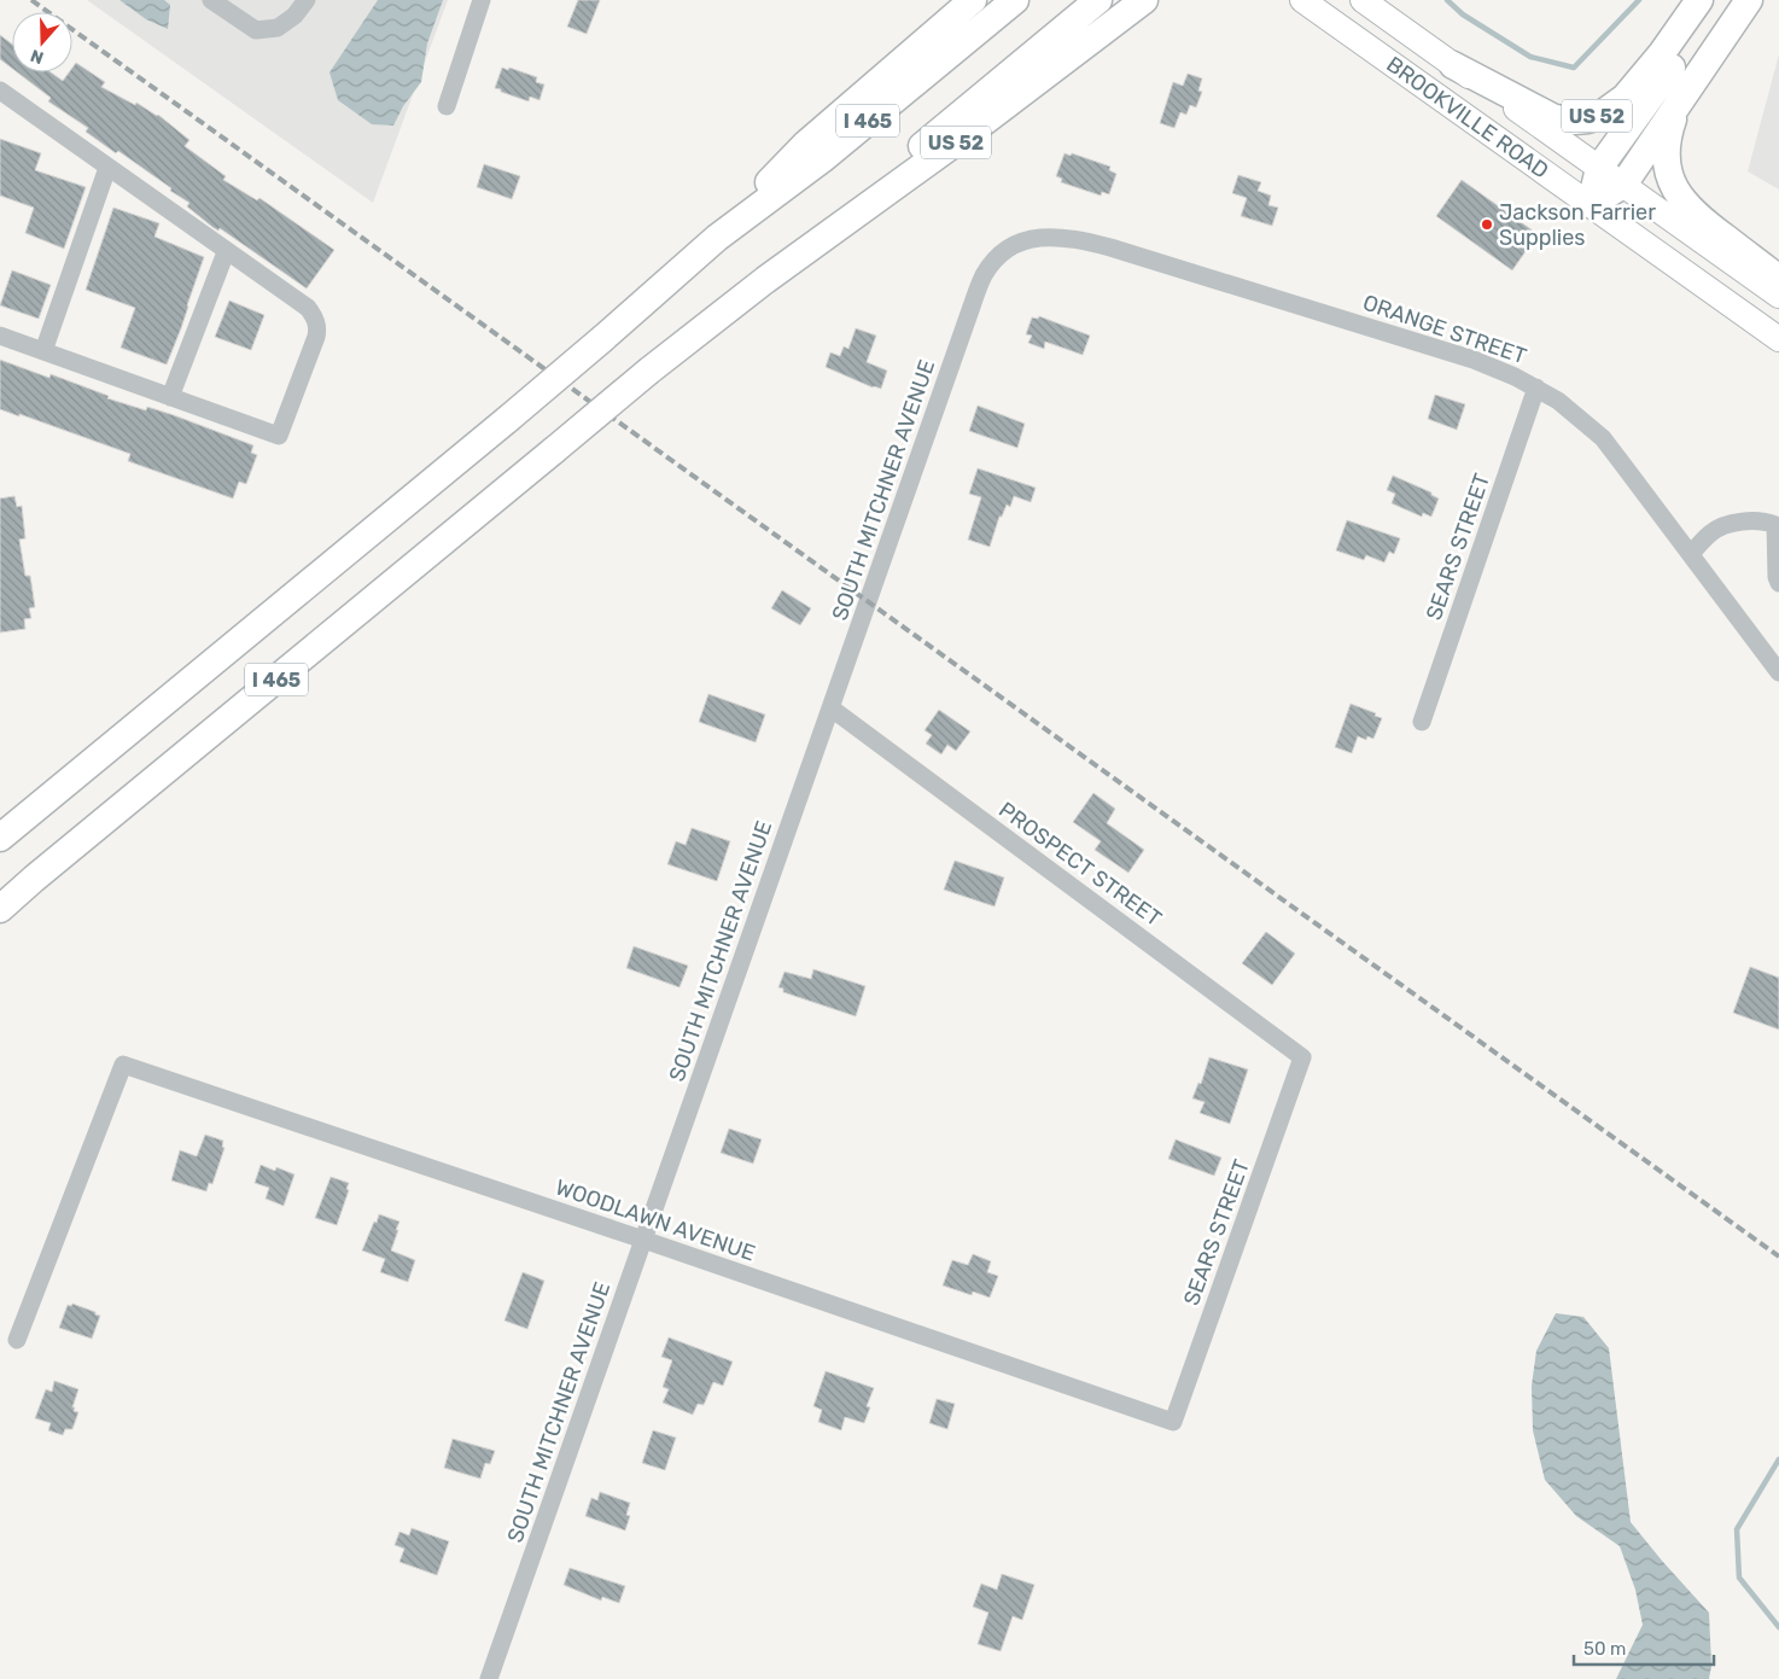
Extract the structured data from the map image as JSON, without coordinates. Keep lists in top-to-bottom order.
{
  "streets": {
    "highway": ["US 52", "I 465"],
    "main road": ["BROOKVILLE ROAD"],
    "street": [
      "ORANGE STREET",
      "SOUTH MITCHNER AVENUE",
      "SEARS STREET",
      "PROSPECT STREET",
      "WOODLAWN AVENUE"
    ]
  },
  "crossings": [
    ["US 52", "BROOKVILLE ROAD"],
    ["US 52", "I 465"],
    ["ORANGE STREET", "SOUTH MITCHNER AVENUE"],
    ["ORANGE STREET", "SEARS STREET"],
    ["SOUTH MITCHNER AVENUE", "PROSPECT STREET"],
    ["SOUTH MITCHNER AVENUE", "WOODLAWN AVENUE"],
    ["SEARS STREET", "PROSPECT STREET"],
    ["SEARS STREET", "WOODLAWN AVENUE"]
  ],
  "places": ["Jackson Farrier Supplies"],
  "scale_bar": "50 m",
  "north": "bottom"
}
